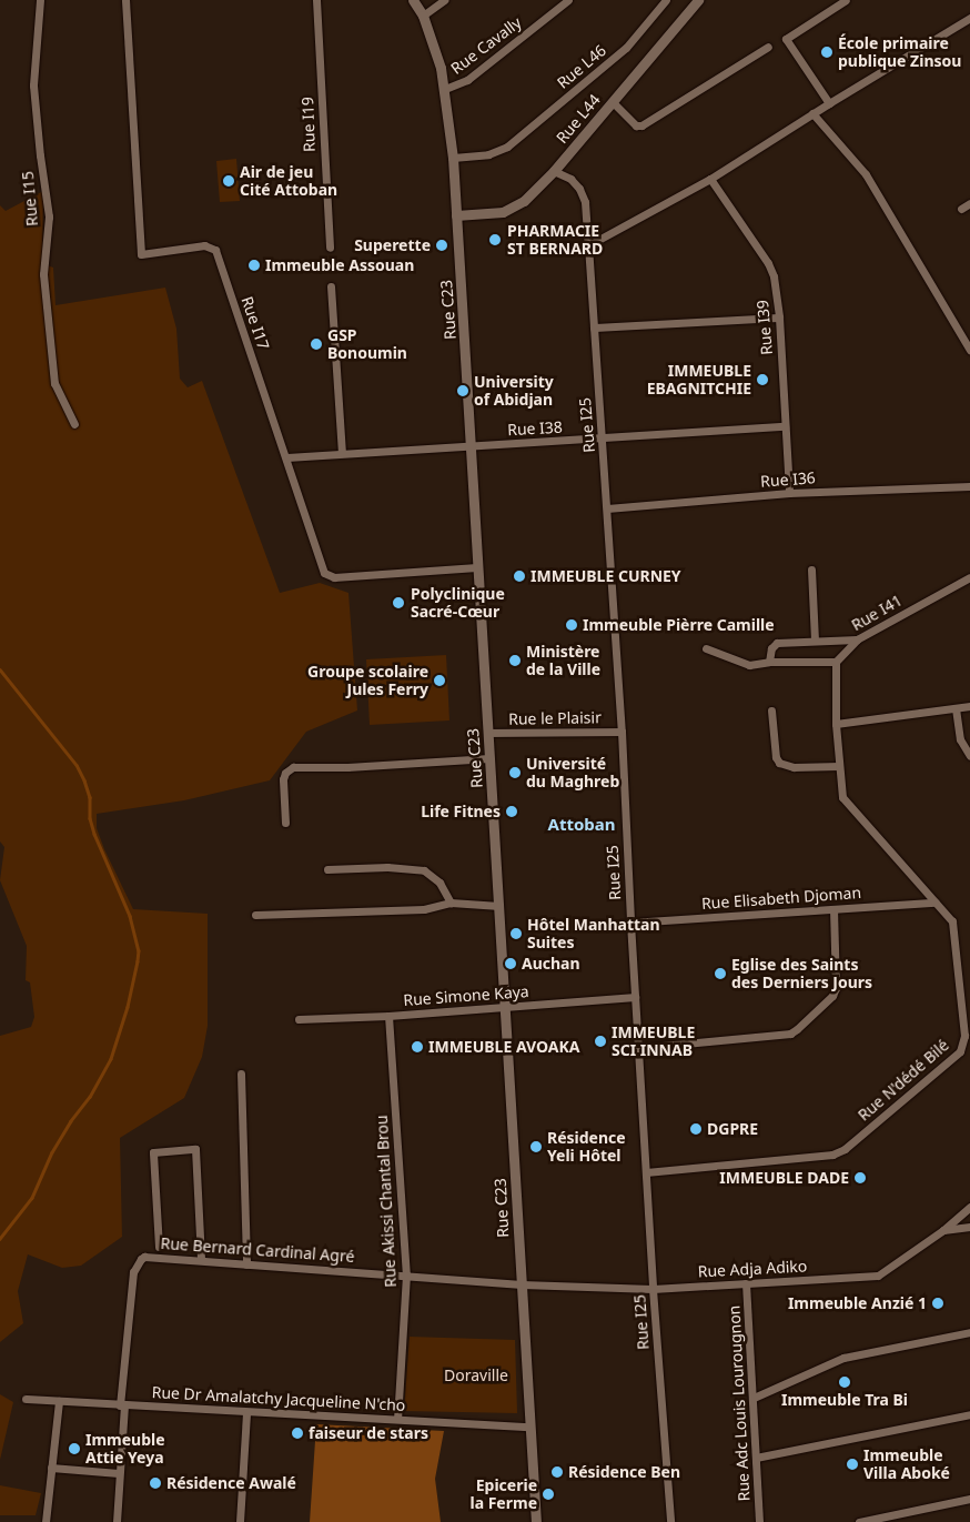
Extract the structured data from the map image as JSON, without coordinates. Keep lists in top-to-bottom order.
{
  "streets": {
    "street": [
      "Rue Cavally",
      "Rue L46",
      "Rue L44",
      "Rue I19",
      "Rue I15",
      "Rue C23",
      "Rue I17",
      "Rue I39",
      "Rue I25",
      "Rue I38",
      "Rue I36",
      "Rue I41",
      "Rue le Plaisir",
      "Rue Elisabeth Djoman",
      "Rue Simone Kaya",
      "Rue N'dédé Bilé",
      "Rue Akissi Chantal Brou",
      "Rue Bernard Cardinal Agré",
      "Rue Adja Adiko",
      "Rue Dr Amalatchy Jacqueline N'cho",
      "Rue Adc Louis Lourougnon"
    ]
  },
  "crossings": [
    ["Rue Cavally", "Rue C23"],
    ["Rue L46", "Rue C23"],
    ["Rue L44", "Rue C23"],
    ["Rue L44", "Rue I25"],
    ["Rue C23", "Rue I17"],
    ["Rue C23", "Rue I38"],
    ["Rue C23", "Rue le Plaisir"],
    ["Rue C23", "Rue Simone Kaya"],
    ["Rue C23", "Rue Bernard Cardinal Agré"],
    ["Rue C23", "Rue Adja Adiko"],
    ["Rue C23", "Rue Dr Amalatchy Jacqueline N'cho"],
    ["Rue I17", "Rue I38"],
    ["Rue I39", "Rue I38"],
    ["Rue I39", "Rue I36"],
    ["Rue I25", "Rue I38"],
    ["Rue I25", "Rue I36"],
    ["Rue I25", "Rue le Plaisir"],
    ["Rue I25", "Rue Elisabeth Djoman"],
    ["Rue I25", "Rue Simone Kaya"],
    ["Rue I25", "Rue N'dédé Bilé"],
    ["Rue I25", "Rue Adja Adiko"],
    ["Rue Elisabeth Djoman", "Rue N'dédé Bilé"],
    ["Rue Simone Kaya", "Rue Akissi Chantal Brou"],
    ["Rue Akissi Chantal Brou", "Rue Bernard Cardinal Agré"],
    ["Rue Akissi Chantal Brou", "Rue Dr Amalatchy Jacqueline N'cho"],
    ["Rue Bernard Cardinal Agré", "Rue Adja Adiko"],
    ["Rue Bernard Cardinal Agré", "Rue Dr Amalatchy Jacqueline N'cho"],
    ["Rue Adja Adiko", "Rue Adc Louis Lourougnon"]
  ],
  "districts": ["Attoban"],
  "parks": ["Doraville"],
  "places": [
    "École primaire publique Zinsou",
    "Air de jeu Cité Attoban",
    "PHARMACIE ST BERNARD",
    "Superette",
    "Immeuble Assouan",
    "GSP Bonoumin",
    "IMMEUBLE EBAGNITCHIE",
    "University of Abidjan",
    "IMMEUBLE CURNEY",
    "Polyclinique Sacré-Cœur",
    "Immeuble Pièrre Camille",
    "Ministère de la Ville",
    "Groupe scolaire Jules Ferry",
    "Université du Maghreb",
    "Life Fitnes",
    "Hôtel Manhattan Suites",
    "Auchan",
    "Eglise des Saints des Derniers Jours",
    "IMMEUBLE SCI INNAB",
    "IMMEUBLE AVOAKA",
    "DGPRE",
    "Résidence Yeli Hôtel",
    "IMMEUBLE DADE",
    "Immeuble Anzié 1",
    "Immeuble Tra Bi",
    "faiseur de stars",
    "Immeuble Attie Yeya",
    "Immeuble Villa Aboké",
    "Résidence Ben",
    "Résidence Awalé",
    "Epicerie la Ferme"
  ]
}
